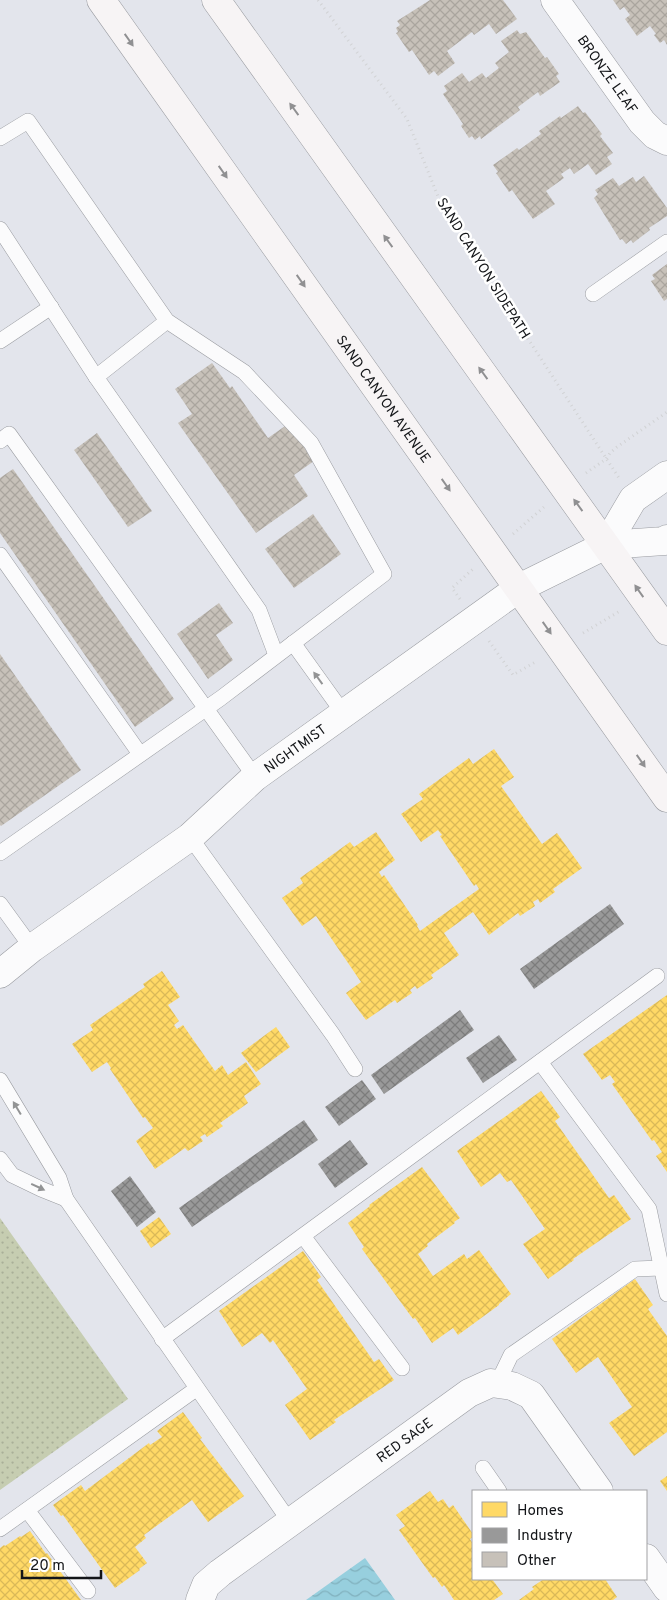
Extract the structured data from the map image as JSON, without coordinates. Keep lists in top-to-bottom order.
{
  "streets": {
    "main road": ["SAND CANYON AVENUE"],
    "street": ["BRONZE LEAF", "NIGHTMIST", "RED SAGE"],
    "path": ["SAND CANYON SIDEPATH"]
  },
  "crossings": [
    ["SAND CANYON AVENUE", "NIGHTMIST"]
  ],
  "legend": ["Homes", "Industry", "Other"],
  "scale_bar": "20 m"
}
